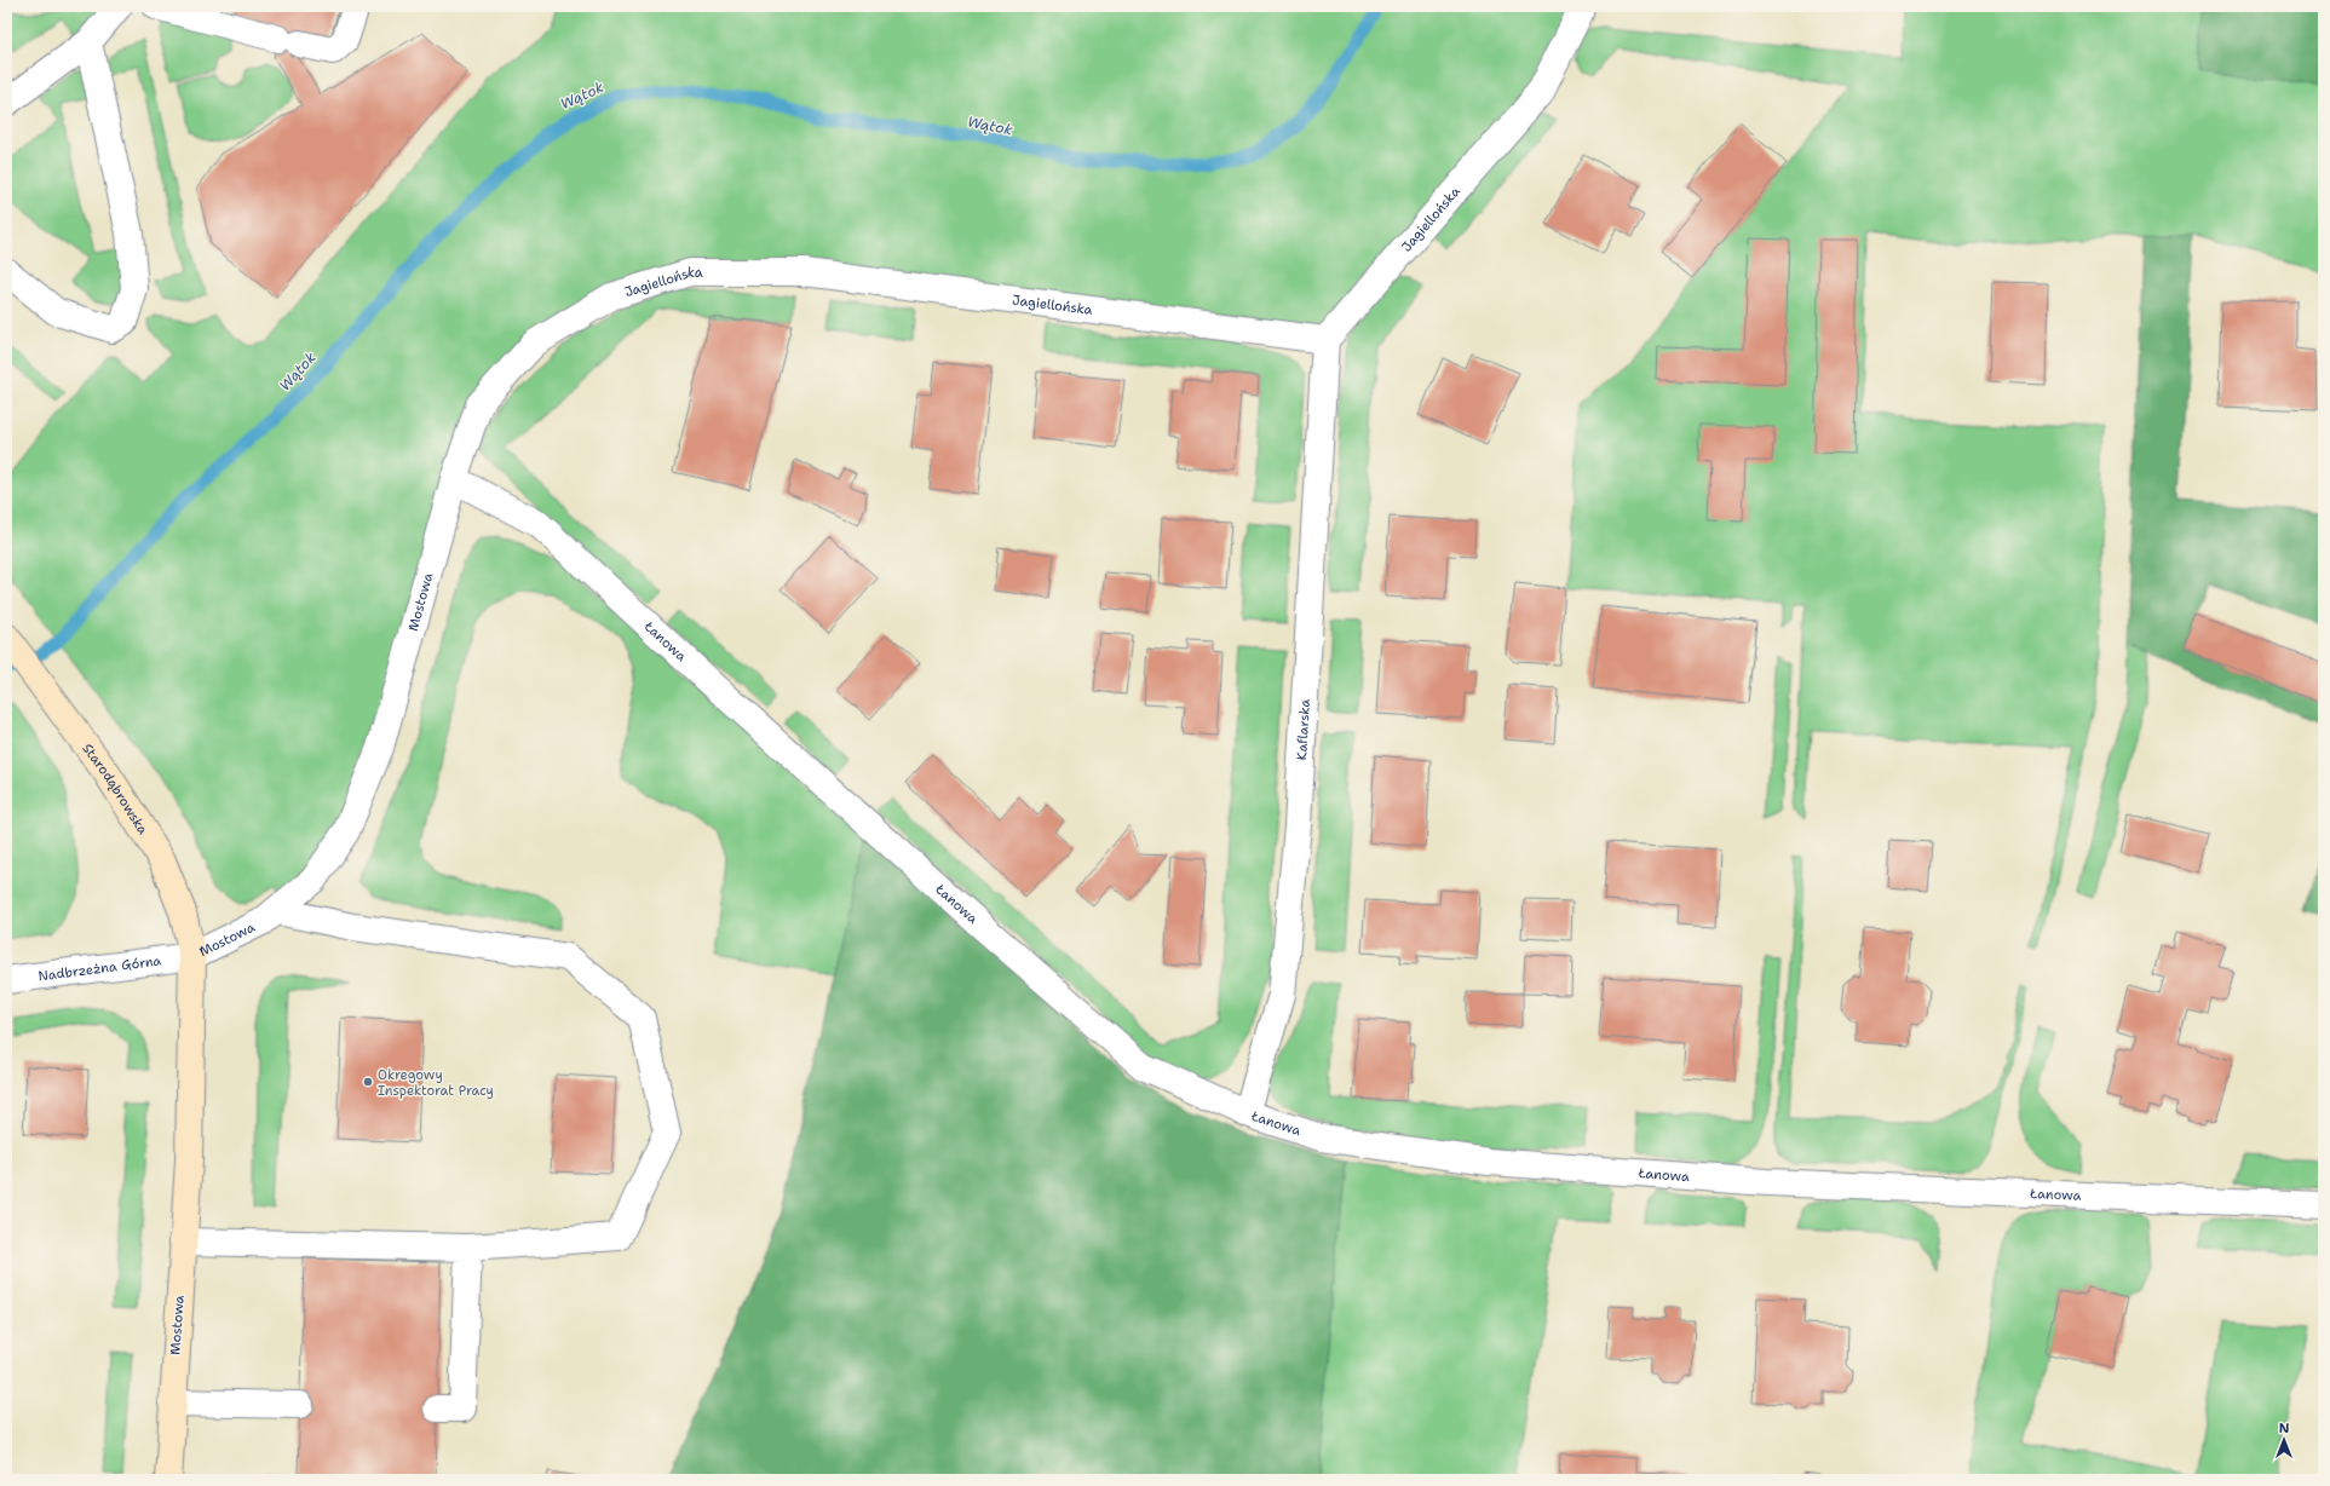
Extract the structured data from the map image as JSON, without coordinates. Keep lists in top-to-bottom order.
{
  "streets": {
    "street": [
      "Jagiellońska",
      "Mostowa",
      "Łanowa",
      "Kaflarska",
      "Starodąbrowska",
      "Nadbrzeżna Górna"
    ]
  },
  "crossings": [
    ["Jagiellońska", "Mostowa"],
    ["Jagiellońska", "Łanowa"],
    ["Jagiellońska", "Kaflarska"],
    ["Mostowa", "Łanowa"],
    ["Mostowa", "Starodąbrowska"],
    ["Mostowa", "Nadbrzeżna Górna"],
    ["Łanowa", "Kaflarska"],
    ["Starodąbrowska", "Nadbrzeżna Górna"]
  ],
  "water": ["Wątok"],
  "places": ["Okregowy Inspektorat Pracy"],
  "north": "top"
}
